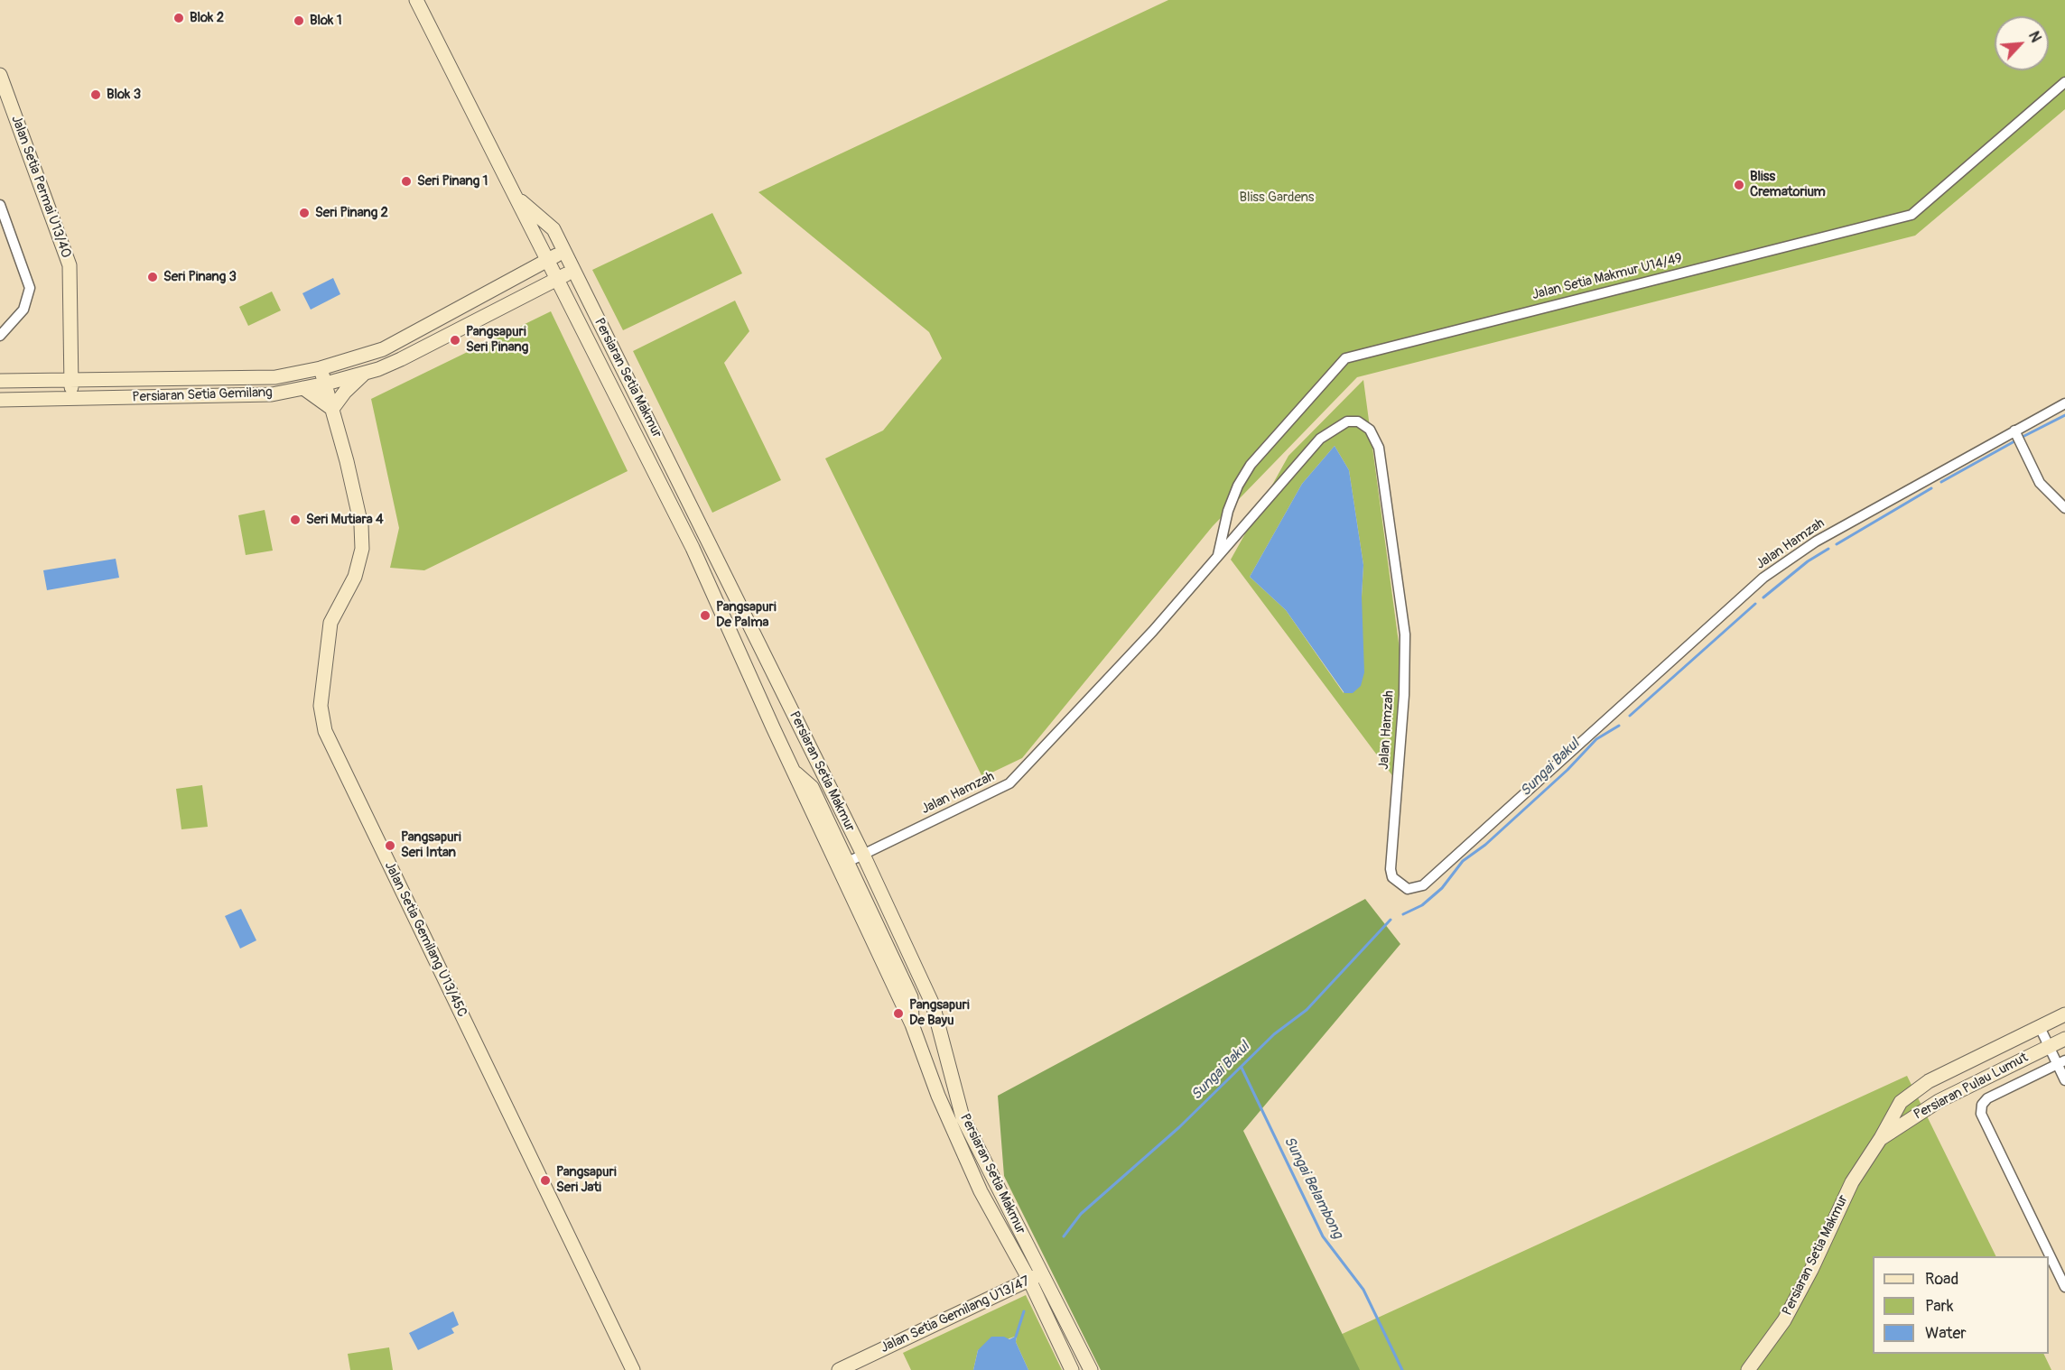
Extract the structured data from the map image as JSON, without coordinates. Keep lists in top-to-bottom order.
{
  "streets": {
    "street": [
      "Jalan Setia Permai U13/40",
      "Jalan Setia Makmur U14/49",
      "Persiaran Setia Makmur",
      "Persiaran Setia Gemilang",
      "Jalan Hamzah",
      "Jalan Setia Gemilang U13/45C",
      "Persiaran Pulau Lumut",
      "Jalan Setia Gemilang U13/47"
    ]
  },
  "crossings": [
    ["Jalan Setia Permai U13/40", "Persiaran Setia Gemilang"],
    ["Jalan Setia Makmur U14/49", "Jalan Hamzah"],
    ["Persiaran Setia Makmur", "Persiaran Setia Gemilang"],
    ["Persiaran Setia Makmur", "Jalan Hamzah"],
    ["Persiaran Setia Makmur", "Persiaran Pulau Lumut"],
    ["Persiaran Setia Makmur", "Jalan Setia Gemilang U13/47"],
    ["Persiaran Setia Gemilang", "Jalan Setia Gemilang U13/45C"]
  ],
  "water": ["Sungai Bakul", "Sungai Belambong"],
  "parks": ["Bliss Gardens"],
  "places": [
    "Blok 2",
    "Blok 1",
    "Blok 3",
    "Seri Pinang 1",
    "Bliss Crematorium",
    "Seri Pinang 2",
    "Seri Pinang 3",
    "Pangsapuri Seri Pinang",
    "Seri Mutiara 4",
    "Pangsapuri De Palma",
    "Pangsapuri Seri Intan",
    "Pangsapuri De Bayu",
    "Pangsapuri Seri Jati"
  ],
  "legend": ["Road", "Park", "Water"],
  "north": "top right"
}
